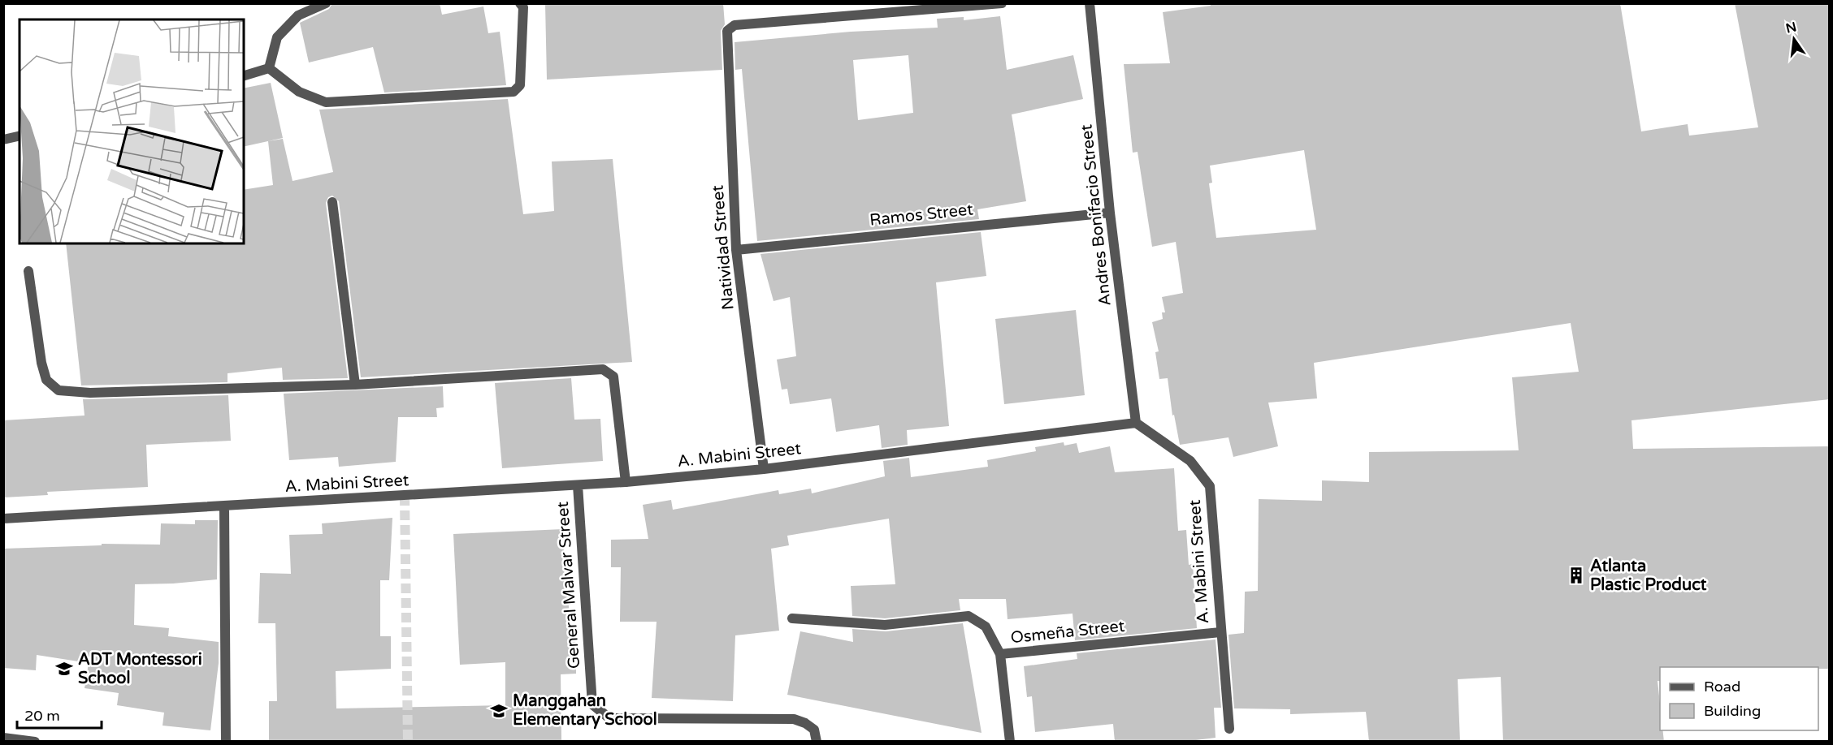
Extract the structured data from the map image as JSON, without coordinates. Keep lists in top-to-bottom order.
{
  "streets": {
    "street": [
      "Ramos Street",
      "Andres Bonifacio Street",
      "Natividad Street",
      "A. Mabini Street",
      "General Malvar Street",
      "Osmeña Street"
    ]
  },
  "crossings": [
    ["Ramos Street", "Andres Bonifacio Street"],
    ["Ramos Street", "Natividad Street"],
    ["Andres Bonifacio Street", "A. Mabini Street"],
    ["Natividad Street", "A. Mabini Street"],
    ["A. Mabini Street", "General Malvar Street"],
    ["A. Mabini Street", "Osmeña Street"]
  ],
  "places": {
    "building": ["Atlanta Plastic Product"],
    "school or university": ["ADT Montessori School", "Manggahan Elementary School"]
  },
  "legend": ["Road", "Building"],
  "scale_bar": "20 m",
  "north": "top"
}
